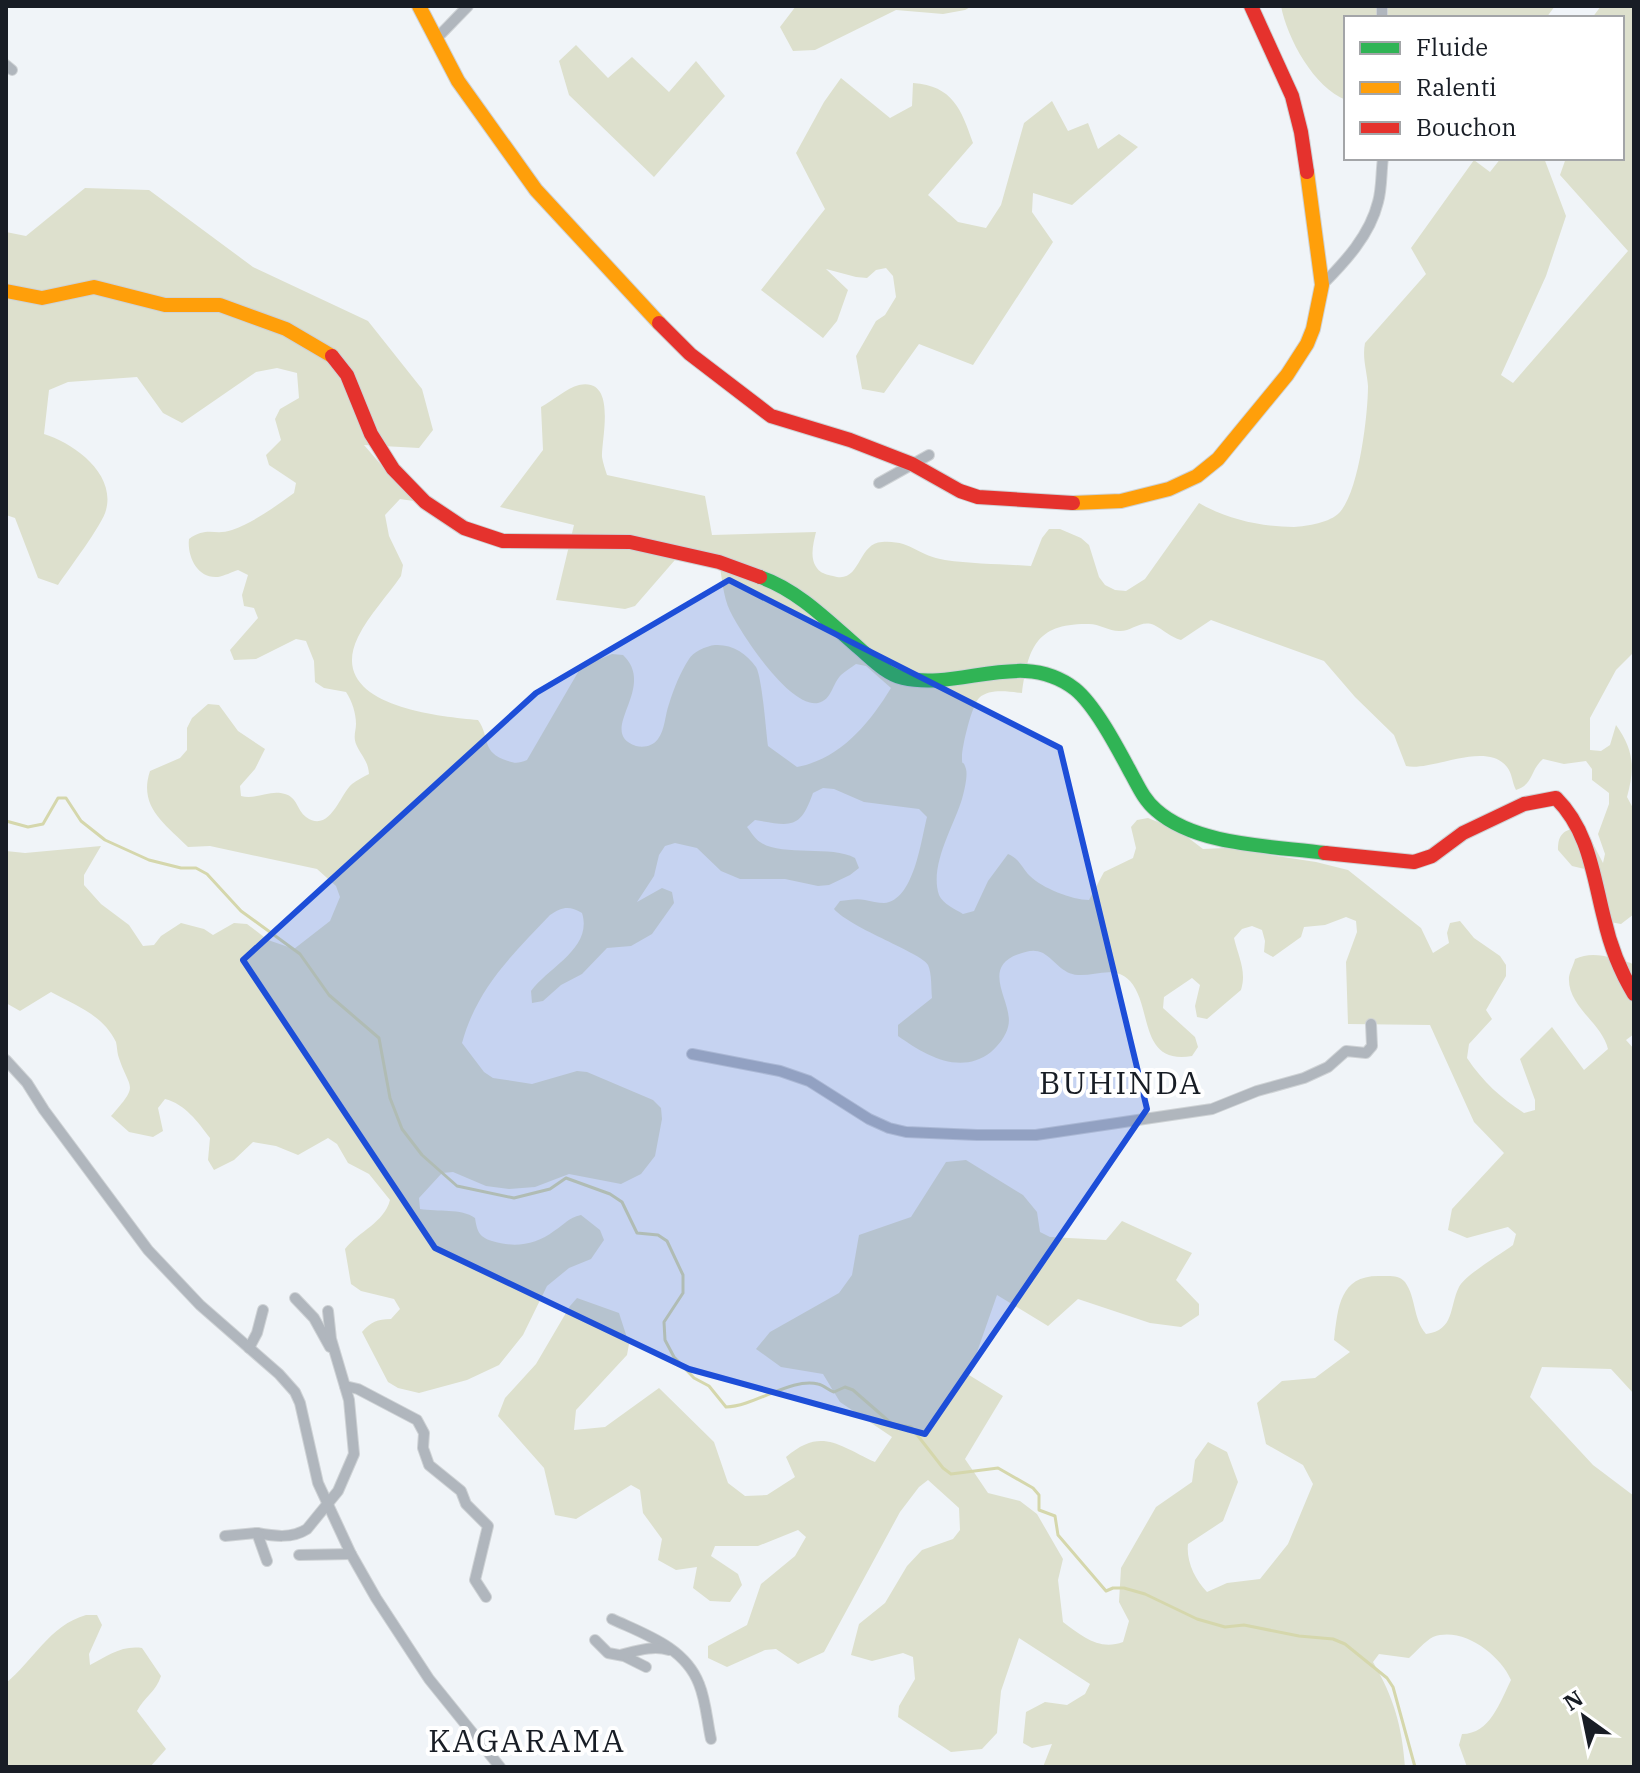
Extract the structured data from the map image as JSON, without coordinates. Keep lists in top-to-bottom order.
{
  "districts": ["BUHINDA", "KAGARAMA"],
  "legend": ["Fluide", "Ralenti", "Bouchon"],
  "north": "top left"
}
